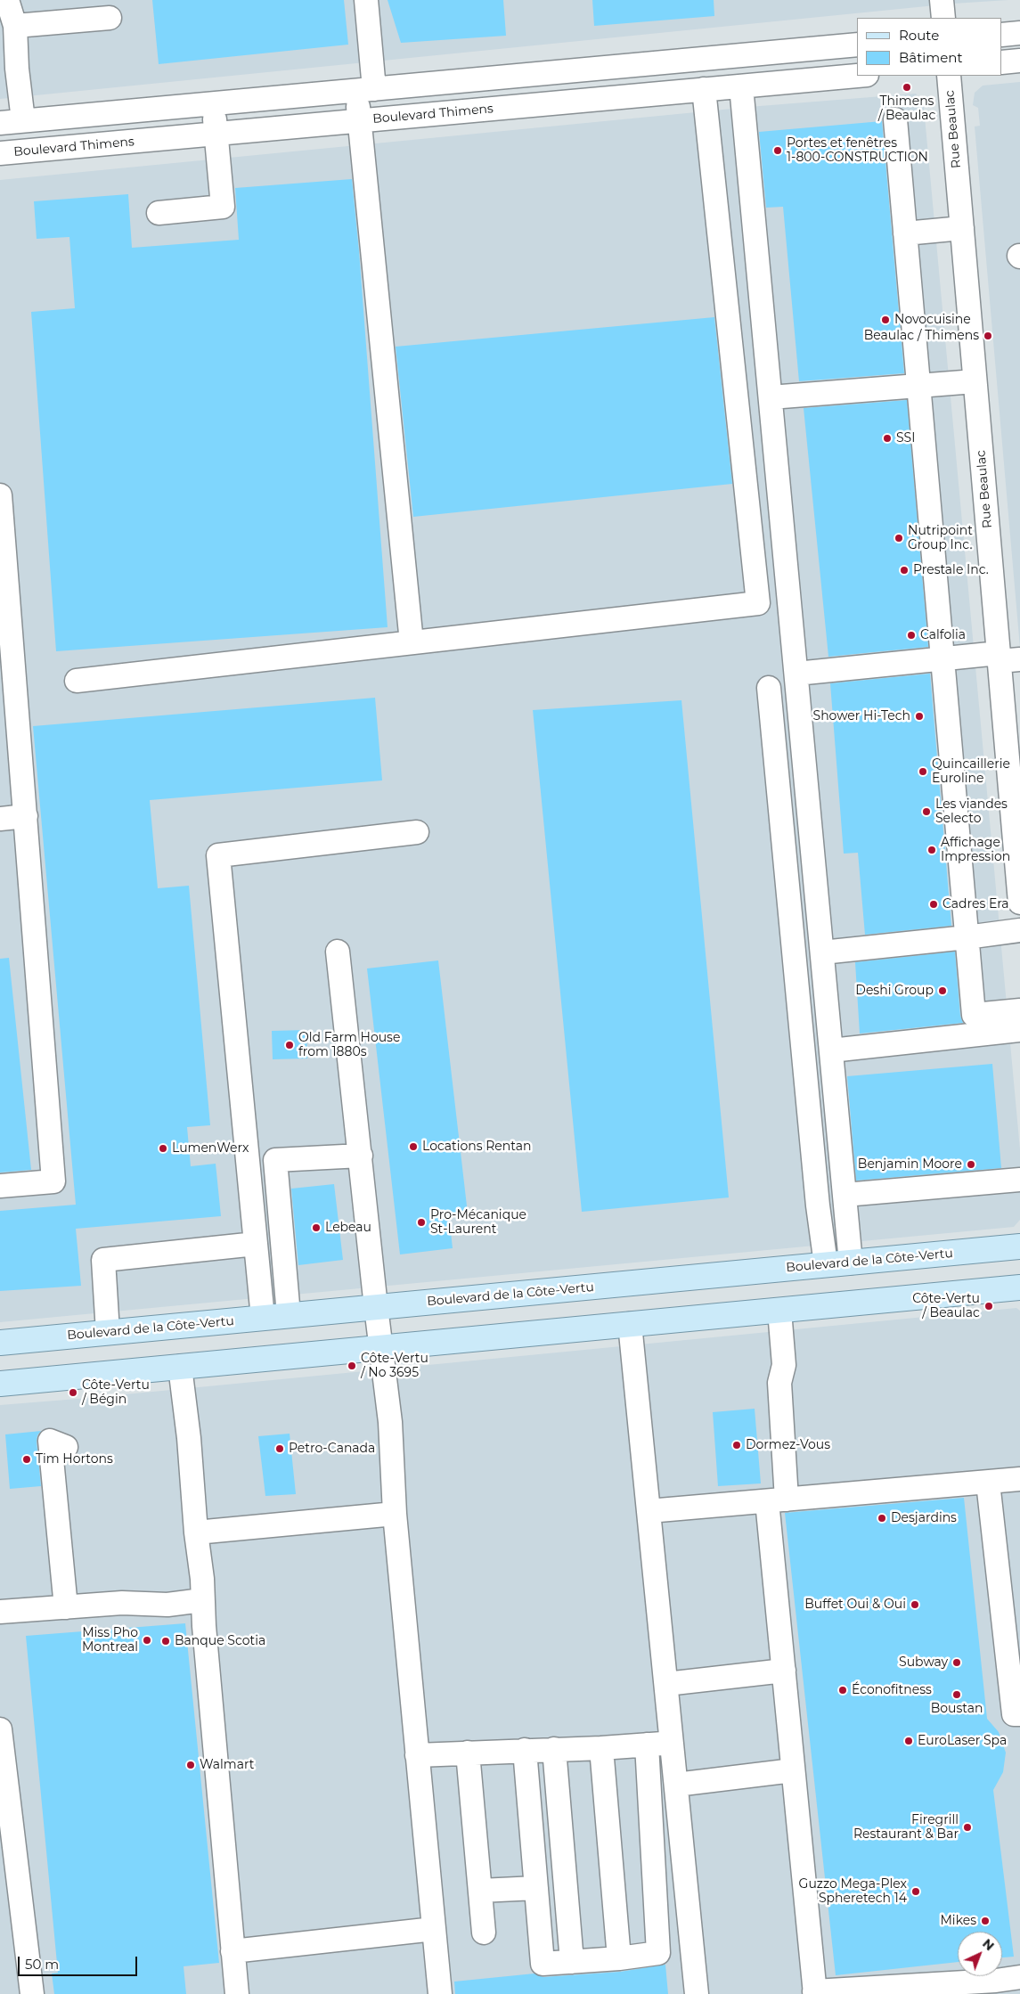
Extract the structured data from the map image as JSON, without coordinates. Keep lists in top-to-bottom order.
{
  "streets": {
    "main road": ["Boulevard de la Côte-Vertu"],
    "street": ["Boulevard Thimens", "Rue Beaulac"]
  },
  "places": [
    "Thimens / Beaulac",
    "Portes et fenêtres 1-800-CONSTRUCTION",
    "Novocuisine",
    "Beaulac / Thimens",
    "SSI",
    "Nutripoint Group Inc.",
    "Prestale Inc.",
    "Calfolia",
    "Shower Hi-Tech",
    "Quincaillerie Euroline",
    "Les viandes Selecto",
    "Affichage Impression",
    "Cadres Era",
    "Deshi Group",
    "Old Farm House from 1880s",
    "Locations Rentan",
    "LumenWerx",
    "Benjamin Moore",
    "Pro-Mécanique St-Laurent",
    "Lebeau",
    "Côte-Vertu / Beaulac",
    "Côte-Vertu / No 3695",
    "Côte-Vertu / Bégin",
    "Dormez-Vous",
    "Petro-Canada",
    "Tim Hortons",
    "Desjardins",
    "Buffet Oui & Oui",
    "Miss Pho Montreal",
    "Banque Scotia",
    "Subway",
    "Éconofitness",
    "Boustan",
    "EuroLaser Spa",
    "Walmart",
    "Firegrill Restaurant & Bar",
    "Guzzo Mega-Plex Spheretech 14",
    "Mikes"
  ],
  "legend": ["Route", "Bâtiment"],
  "scale_bar": "50 m",
  "north": "top right"
}
